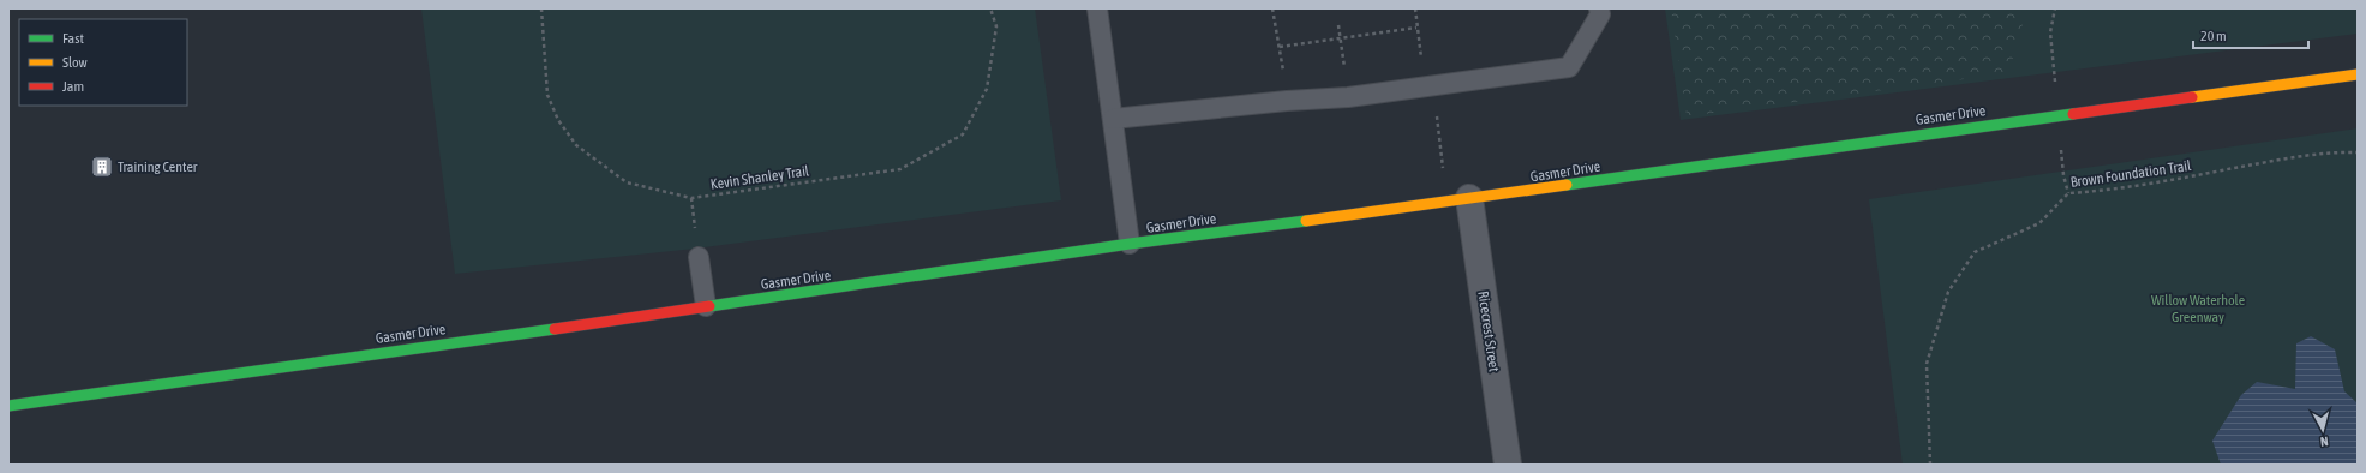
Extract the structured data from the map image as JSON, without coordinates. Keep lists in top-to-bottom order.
{
  "streets": {
    "street": ["Gasmer Drive", "Ricecrest Street"],
    "path": ["Brown Foundation Trail", "Kevin Shanley Trail"]
  },
  "crossings": [
    ["Gasmer Drive", "Ricecrest Street"]
  ],
  "parks": ["Willow Waterhole Greenway"],
  "places": {
    "building": ["Training Center"]
  },
  "legend": ["Fast", "Slow", "Jam"],
  "scale_bar": "20 m",
  "north": "bottom"
}
